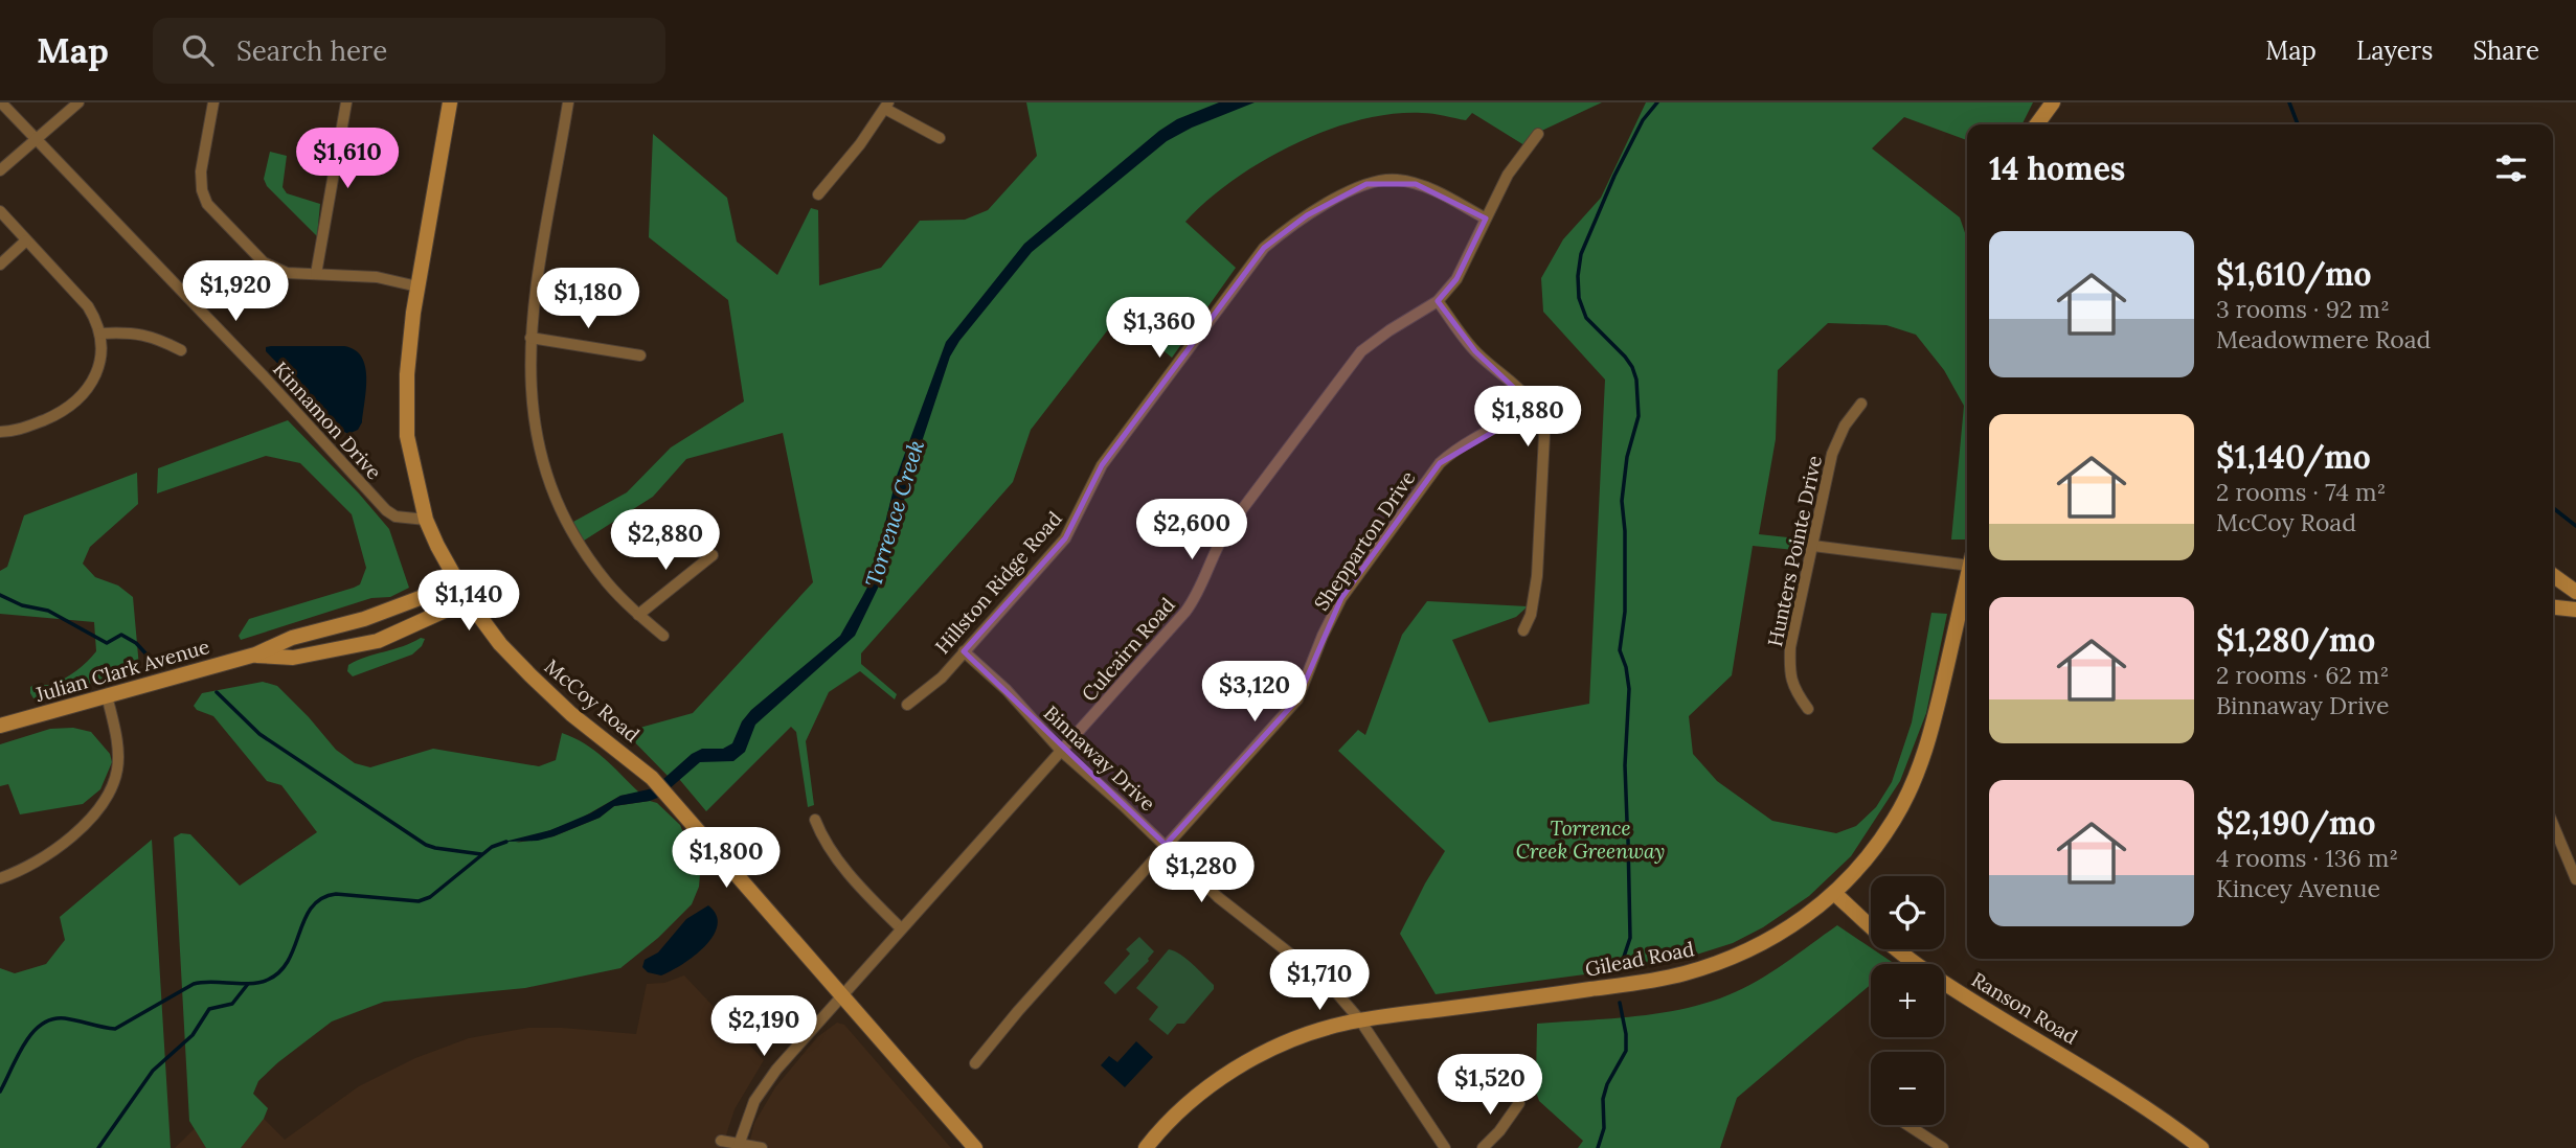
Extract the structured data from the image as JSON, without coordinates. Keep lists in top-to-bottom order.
{
  "streets": {
    "main road": [
      "Julian Clark Avenue",
      "McCoy Road",
      "Gilead Road",
      "Ranson Road"
    ],
    "street": [
      "Kinnamon Drive",
      "Shepparton Drive",
      "Hunters Pointe Drive",
      "Hillston Ridge Road",
      "Culcairn Road",
      "Binnaway Drive"
    ]
  },
  "crossings": [
    ["Kinnamon Drive", "McCoy Road"],
    ["Shepparton Drive", "Binnaway Drive"],
    ["Hillston Ridge Road", "Culcairn Road"],
    ["Hillston Ridge Road", "Binnaway Drive"],
    ["Culcairn Road", "McCoy Road"],
    ["Culcairn Road", "Binnaway Drive"],
    ["Julian Clark Avenue", "McCoy Road"],
    ["Binnaway Drive", "Gilead Road"],
    ["Gilead Road", "Ranson Road"]
  ],
  "water": ["Torrence Creek"],
  "parks": ["Torrence Creek Greenway"],
  "page": {
    "header": "Map",
    "search": "Search here",
    "nav": ["Map", "Layers", "Share"],
    "heading": "14 homes",
    "price": [
      "$1,610",
      "$1,920",
      "$1,180",
      "$1,360",
      "$1,880",
      "$2,600",
      "$2,880",
      "$1,140",
      "$3,120",
      "$1,800",
      "$1,280",
      "$1,710",
      "$2,190",
      "$1,520"
    ],
    "list": [
      {
        "name": "$1,610/mo",
        "note": "3 rooms · 92 m² · Meadowmere Road"
      },
      {
        "name": "$1,140/mo",
        "note": "2 rooms · 74 m² · McCoy Road"
      },
      {
        "name": "$1,280/mo",
        "note": "2 rooms · 62 m² · Binnaway Drive"
      },
      {
        "name": "$2,190/mo",
        "note": "4 rooms · 136 m² · Kincey Avenue"
      }
    ],
    "map_buttons": ["+", "−"]
  }
}
